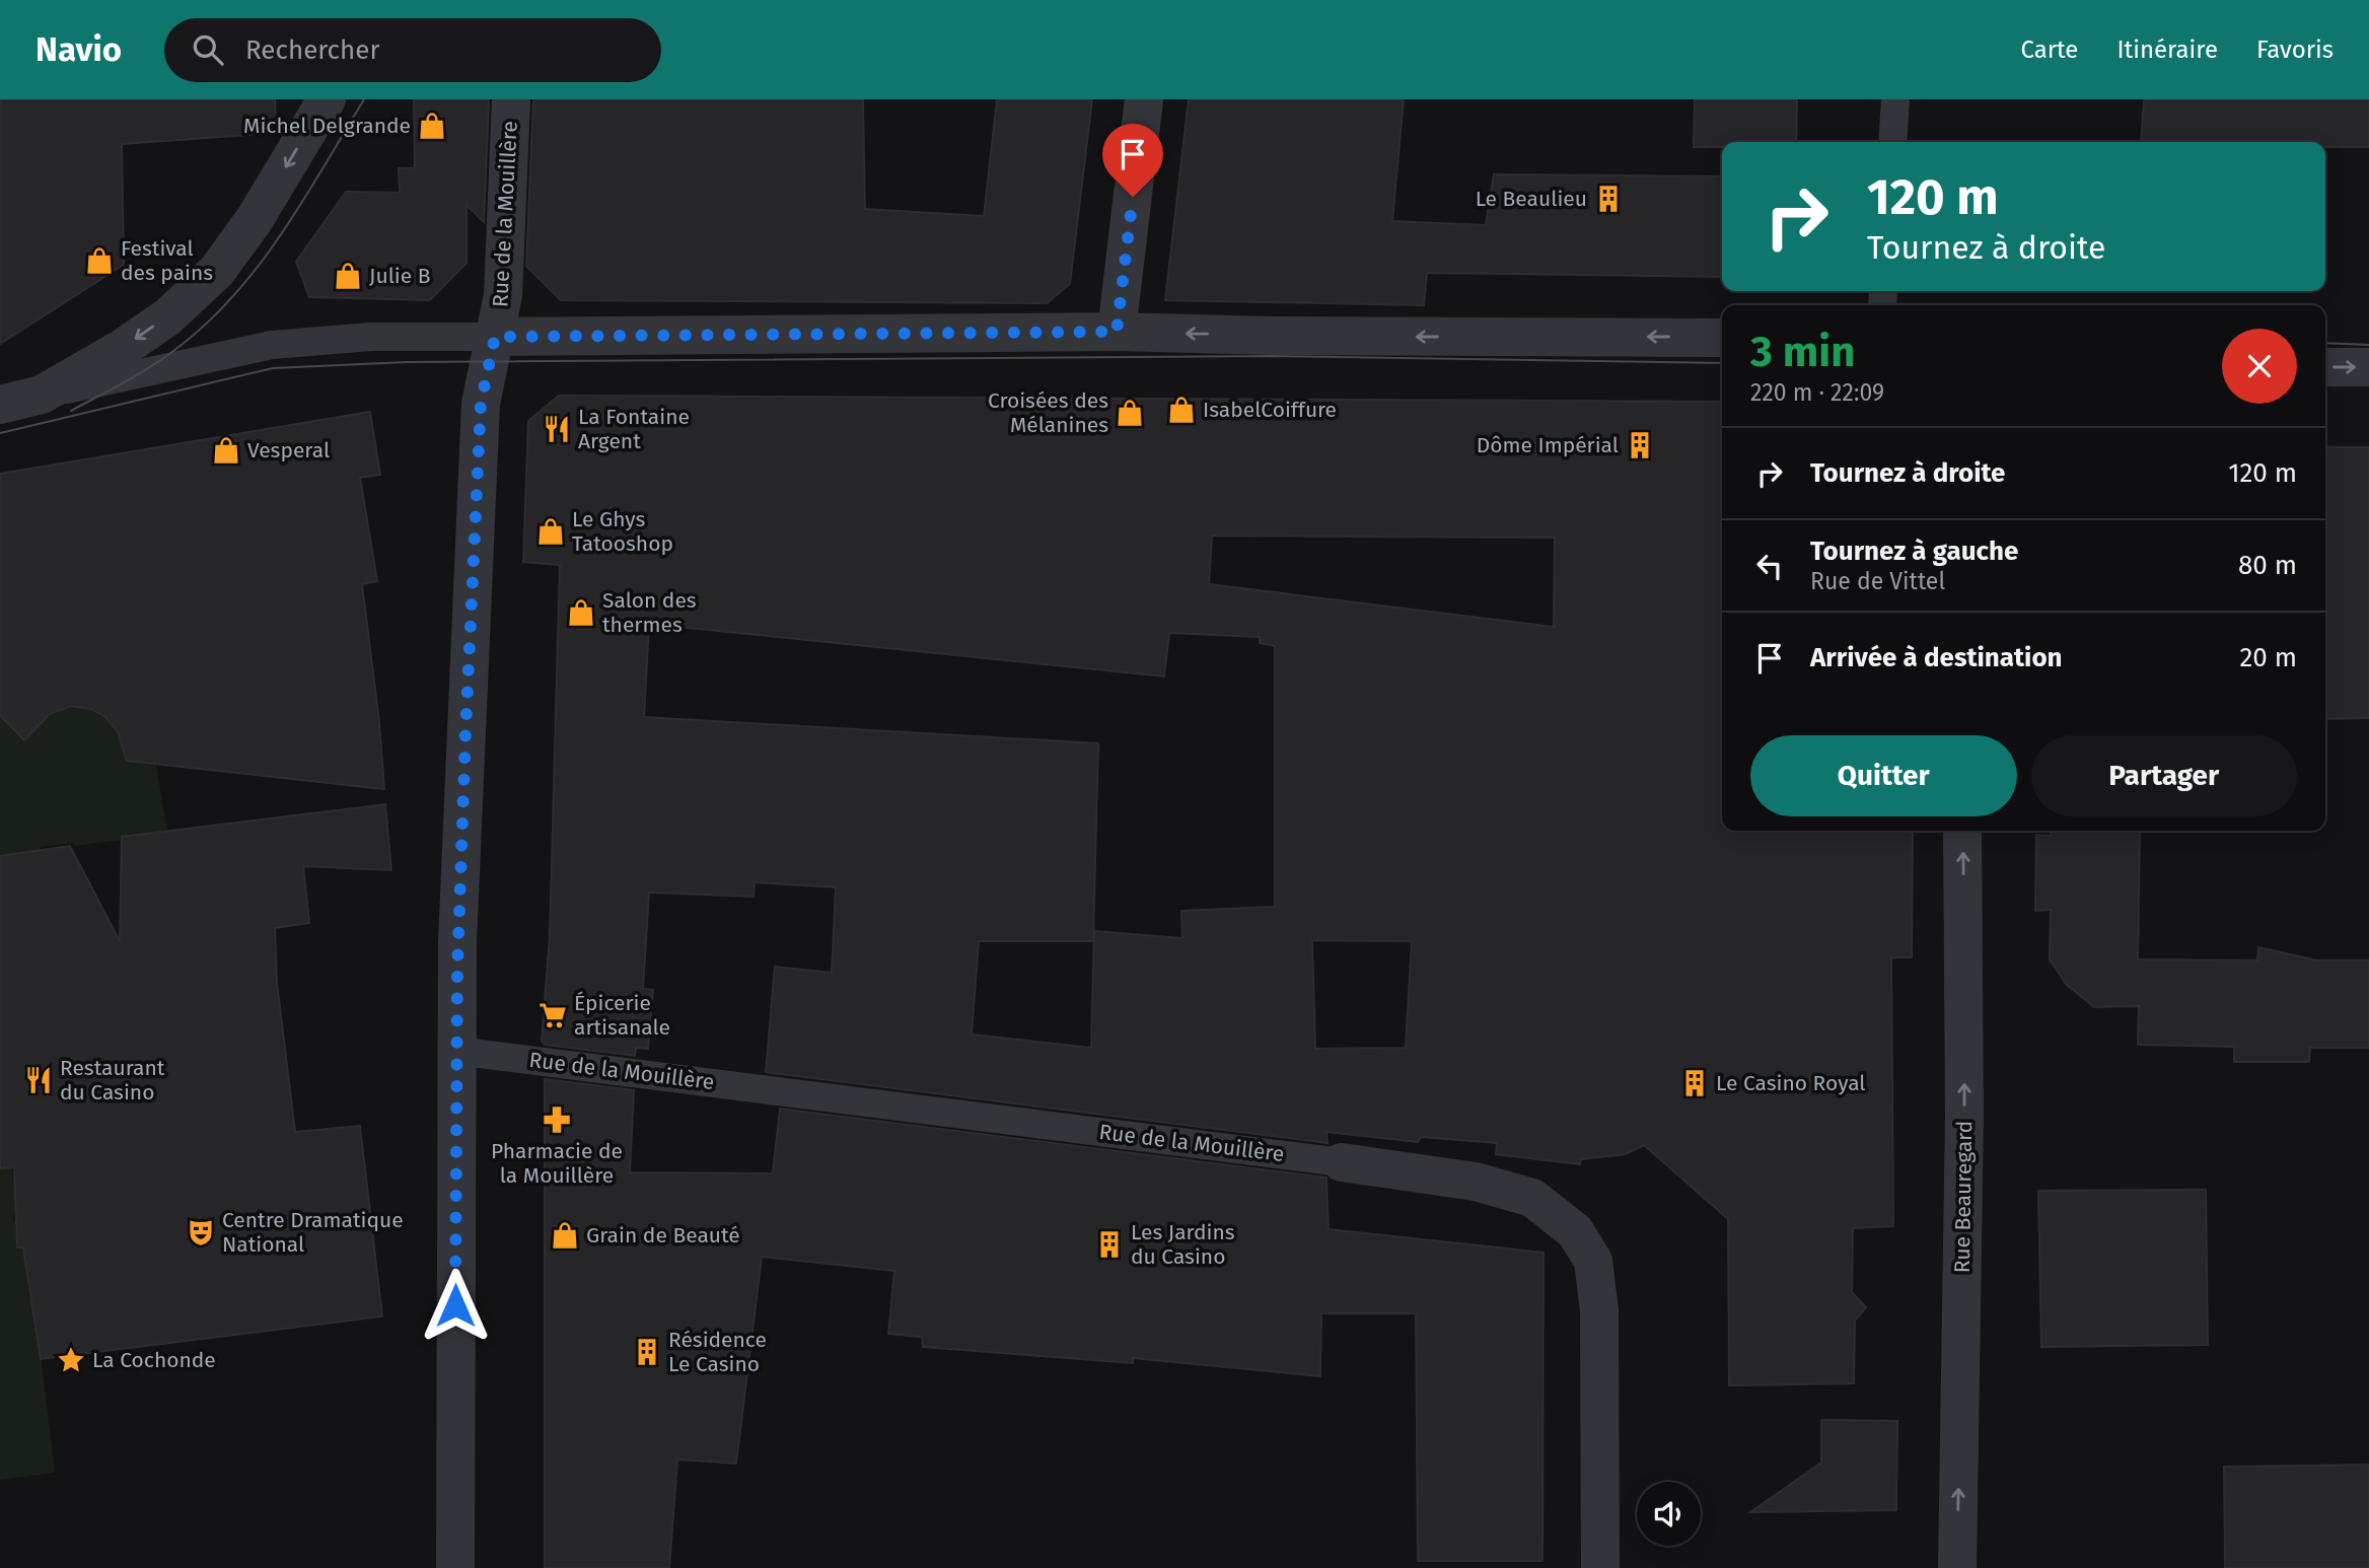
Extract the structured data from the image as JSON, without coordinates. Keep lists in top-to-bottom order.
{
  "streets": {
    "street": ["Rue de la Mouillère", "Rue Beauregard"]
  },
  "one_way": ["Rue Beauregard"],
  "places": {
    "shop": [
      "Michel Delgrande",
      "Festival des pains",
      "Julie B",
      "IsabelCoiffure",
      "Croisées des Mélanines",
      "Vesperal",
      "Le Ghys Tatooshop",
      "Salon des thermes",
      "Grain de Beauté"
    ],
    "building": [
      "Le Beaulieu",
      "Dôme Impérial",
      "Le Casino Royal",
      "Les Jardins du Casino",
      "Résidence Le Casino"
    ],
    "restaurant": ["La Fontaine Argent", "Restaurant du Casino"],
    "supermarket": ["Épicerie artisanale"],
    "pharmacy": ["Pharmacie de la Mouillère"],
    "theatre": ["Centre Dramatique National"],
    "place": ["La Cochonde"]
  },
  "page": {
    "header": "Navio",
    "search": "Rechercher",
    "nav": ["Carte", "Itinéraire", "Favoris"],
    "turn": ["120 m", "Tournez à droite"],
    "heading": ["3 min", "220 m · 22:09"],
    "list": [
      {
        "name": "Tournez à droite",
        "value": "120 m"
      },
      {
        "name": "Tournez à gauche",
        "note": "Rue de Vittel",
        "value": "80 m"
      },
      {
        "name": "Arrivée à destination",
        "value": "20 m"
      }
    ],
    "buttons": ["Quitter", "Partager"]
  }
}
